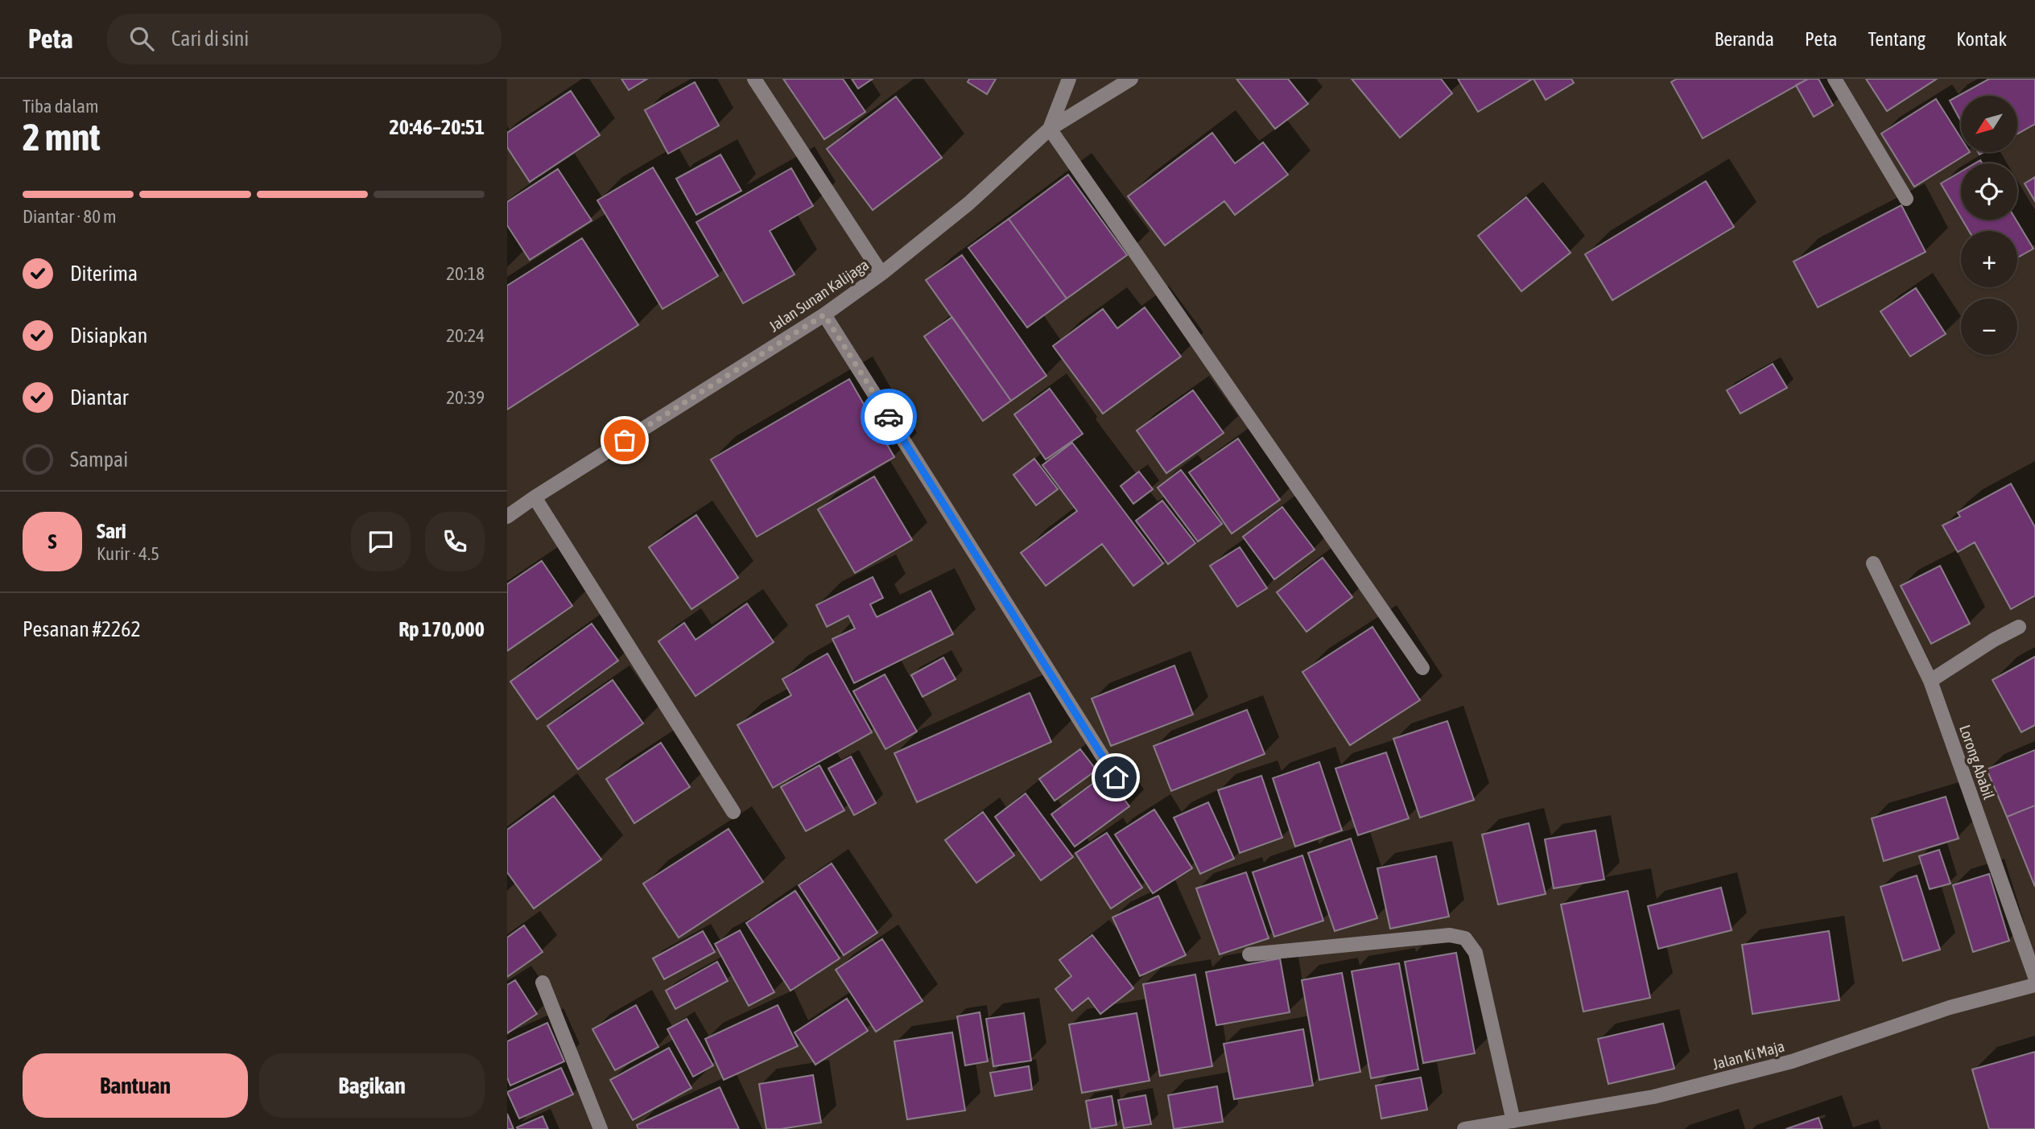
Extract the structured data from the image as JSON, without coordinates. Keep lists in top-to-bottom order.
{
  "streets": {
    "street": ["Jalan Sunan Kalijaga", "Lorong Ababil", "Jalan Ki Maja"]
  },
  "north": "bottom left",
  "page": {
    "header": "Peta",
    "search": "Cari di sini",
    "nav": [
      "Beranda",
      "Peta",
      "Tentang",
      "Kontak"
    ],
    "heading": ["2 mnt", "Tiba dalam", "20:46–20:51"],
    "panel": [
      "Sari",
      "Kurir · 4.5",
      "Pesanan #2262",
      "Rp 170,000"
    ],
    "map_buttons": ["+", "−"],
    "bar": "Diantar · 80 m",
    "list": [
      ["Diterima", "20:18"],
      ["Disiapkan", "20:24"],
      ["Diantar", "20:39"],
      "Sampai"
    ],
    "round": "S",
    "buttons": ["Bantuan", "Bagikan"]
  }
}
